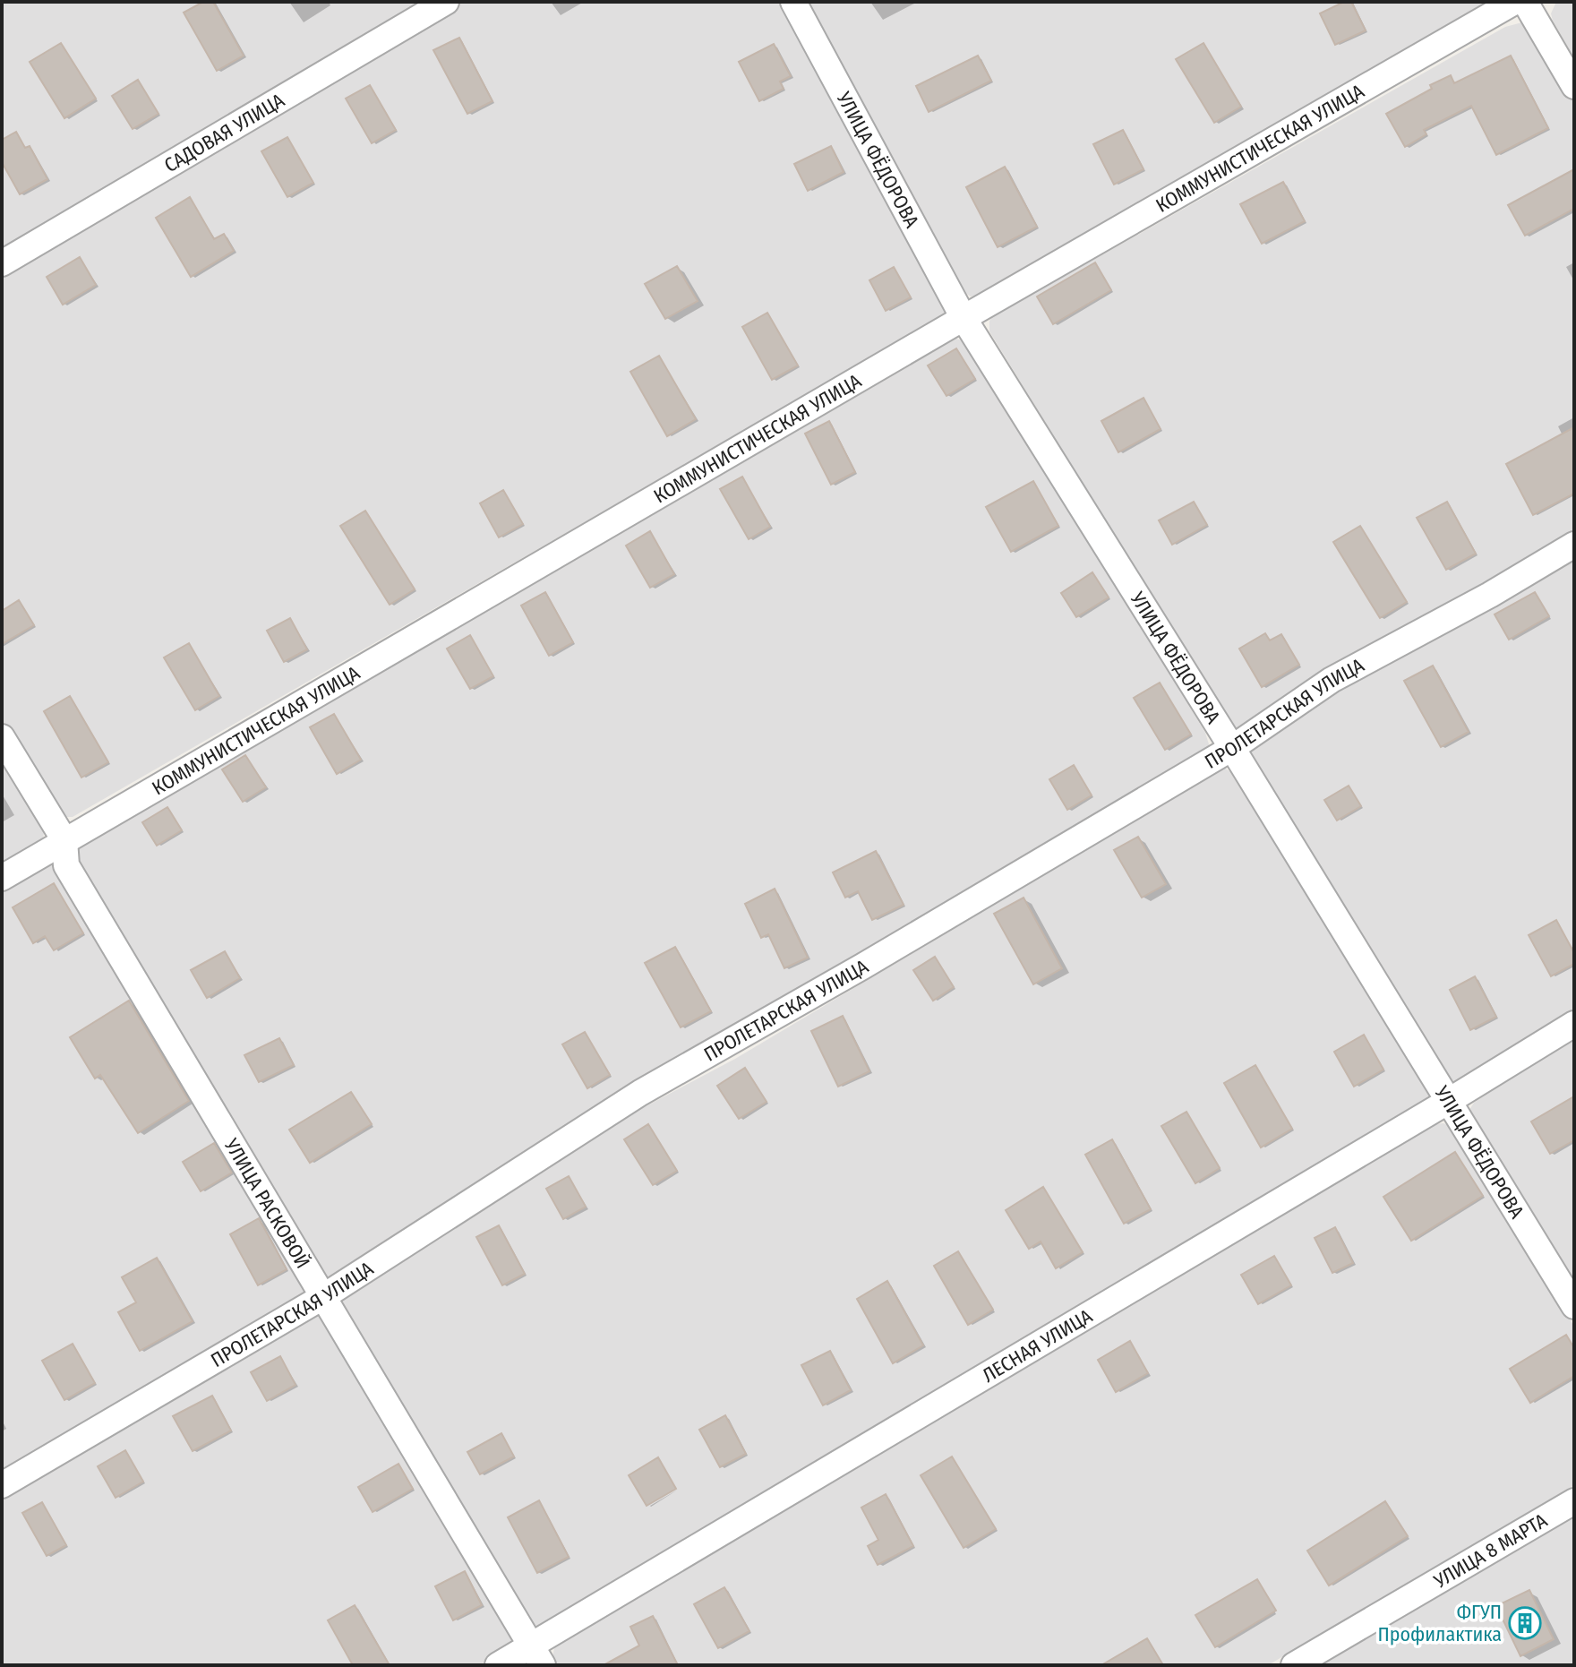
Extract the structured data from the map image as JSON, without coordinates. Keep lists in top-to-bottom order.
{
  "streets": {
    "street": [
      "САДОВАЯ УЛИЦА",
      "КОММУНИСТИЧЕСКАЯ УЛИЦА",
      "УЛИЦА ФЁДОРОВА",
      "ПРОЛЕТАРСКАЯ УЛИЦА",
      "УЛИЦА РАСКОВОЙ",
      "ЛЕСНАЯ УЛИЦА",
      "УЛИЦА 8 МАРТА"
    ]
  },
  "crossings": [
    ["КОММУНИСТИЧЕСКАЯ УЛИЦА", "УЛИЦА ФЁДОРОВА"],
    ["КОММУНИСТИЧЕСКАЯ УЛИЦА", "УЛИЦА РАСКОВОЙ"],
    ["УЛИЦА ФЁДОРОВА", "ПРОЛЕТАРСКАЯ УЛИЦА"],
    ["УЛИЦА ФЁДОРОВА", "ЛЕСНАЯ УЛИЦА"],
    ["ПРОЛЕТАРСКАЯ УЛИЦА", "УЛИЦА РАСКОВОЙ"],
    ["УЛИЦА РАСКОВОЙ", "ЛЕСНАЯ УЛИЦА"]
  ],
  "places": {
    "building": ["ФГУП Профилактика"]
  }
}
